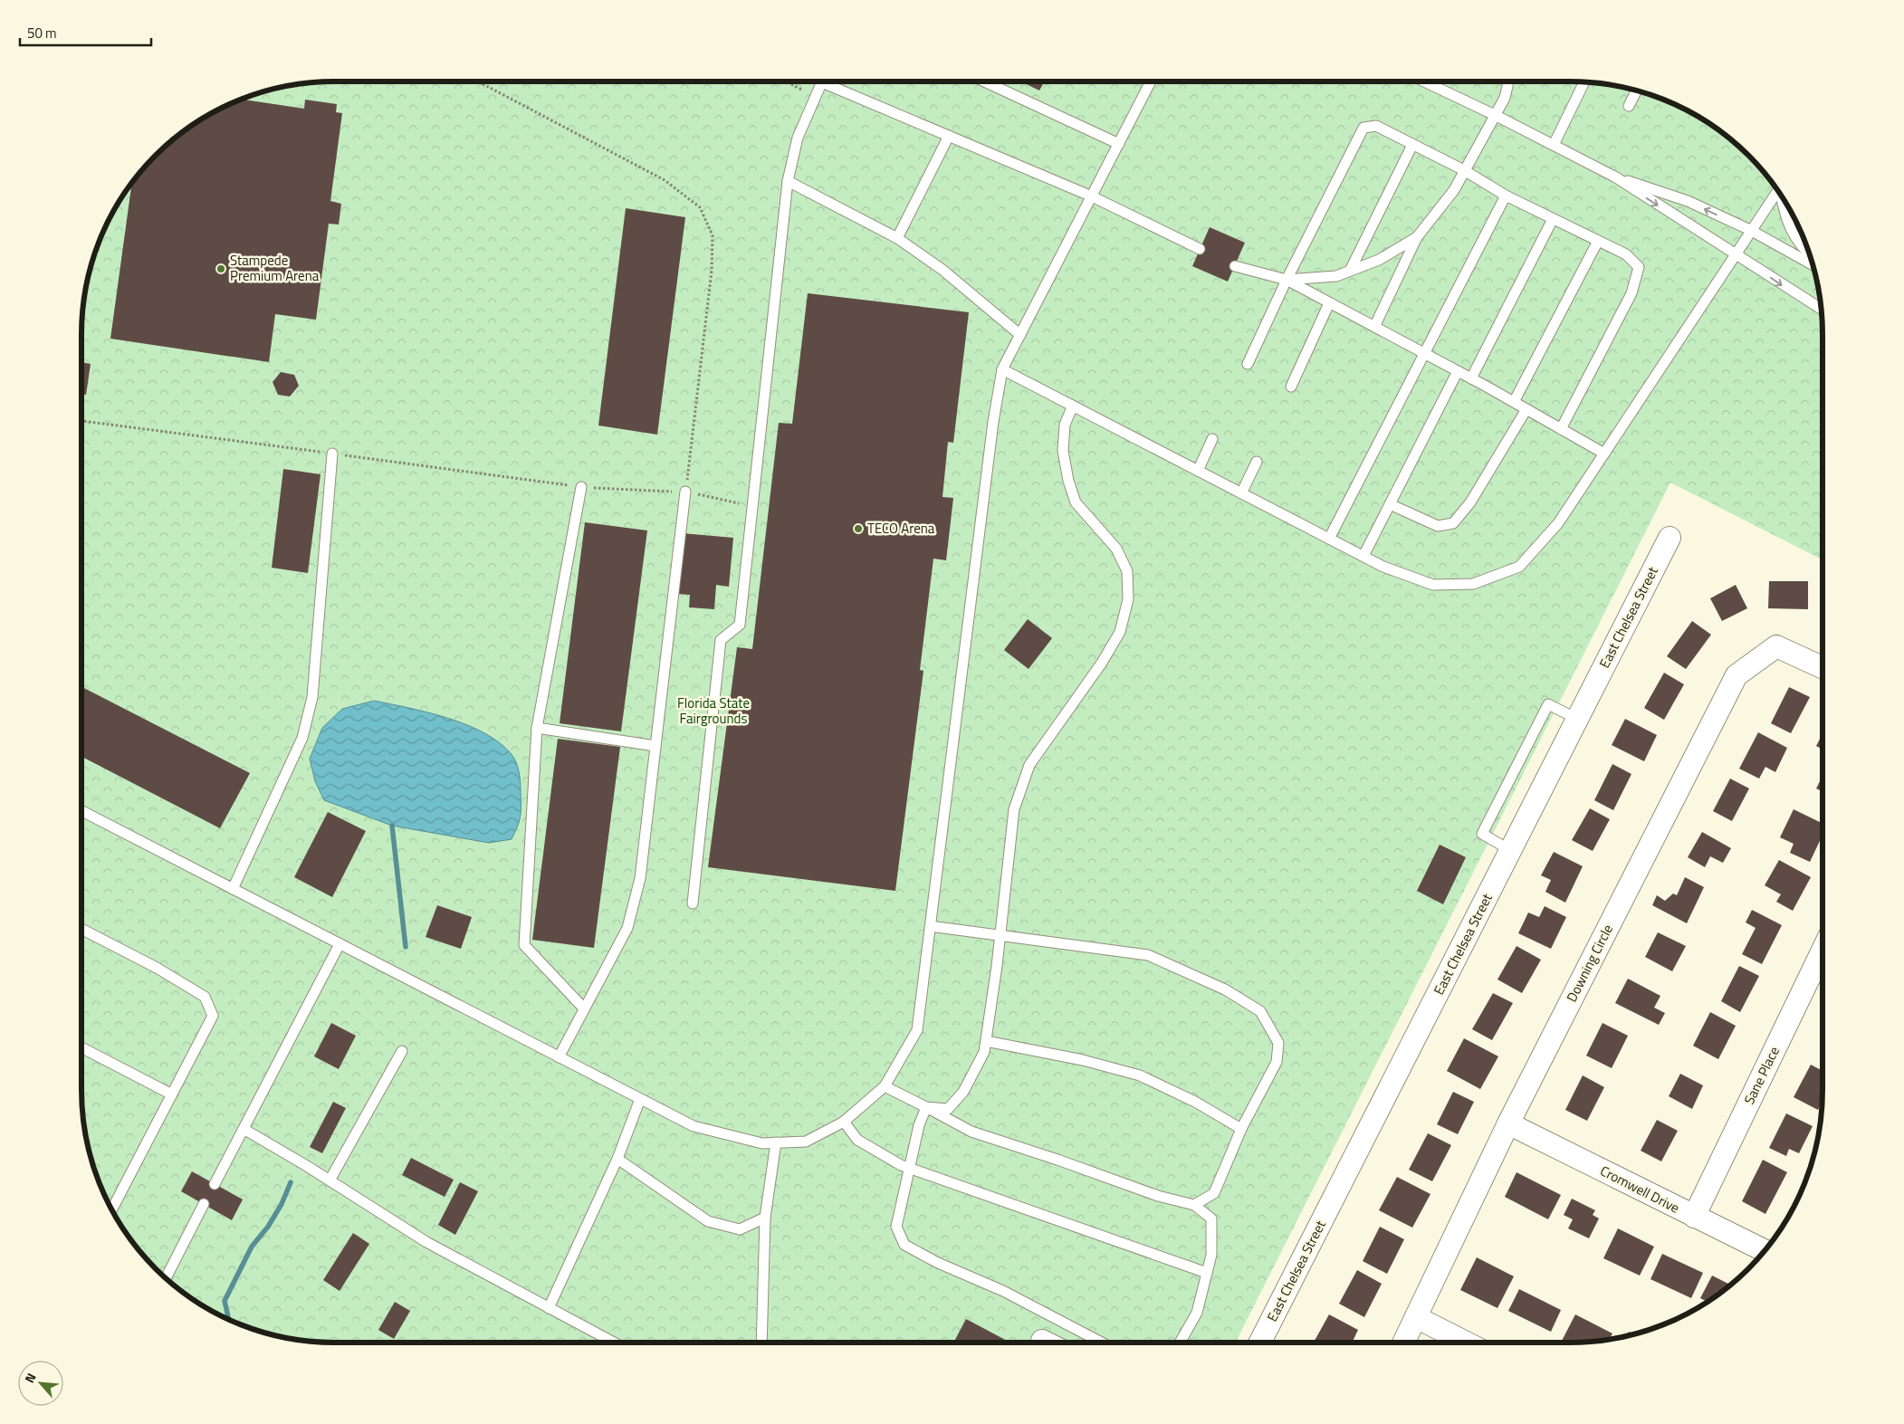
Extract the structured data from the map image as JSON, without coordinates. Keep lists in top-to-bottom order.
{
  "streets": {
    "street": [
      "East Chelsea Street",
      "Downing Circle",
      "Sane Place",
      "Cromwell Drive"
    ]
  },
  "crossings": [
    ["Downing Circle", "Cromwell Drive"],
    ["Sane Place", "Cromwell Drive"]
  ],
  "parks": ["Florida State Fairgrounds"],
  "places": ["Stampede Premium Arena", "TECO Arena"],
  "scale_bar": "50 m",
  "north": "top left"
}
